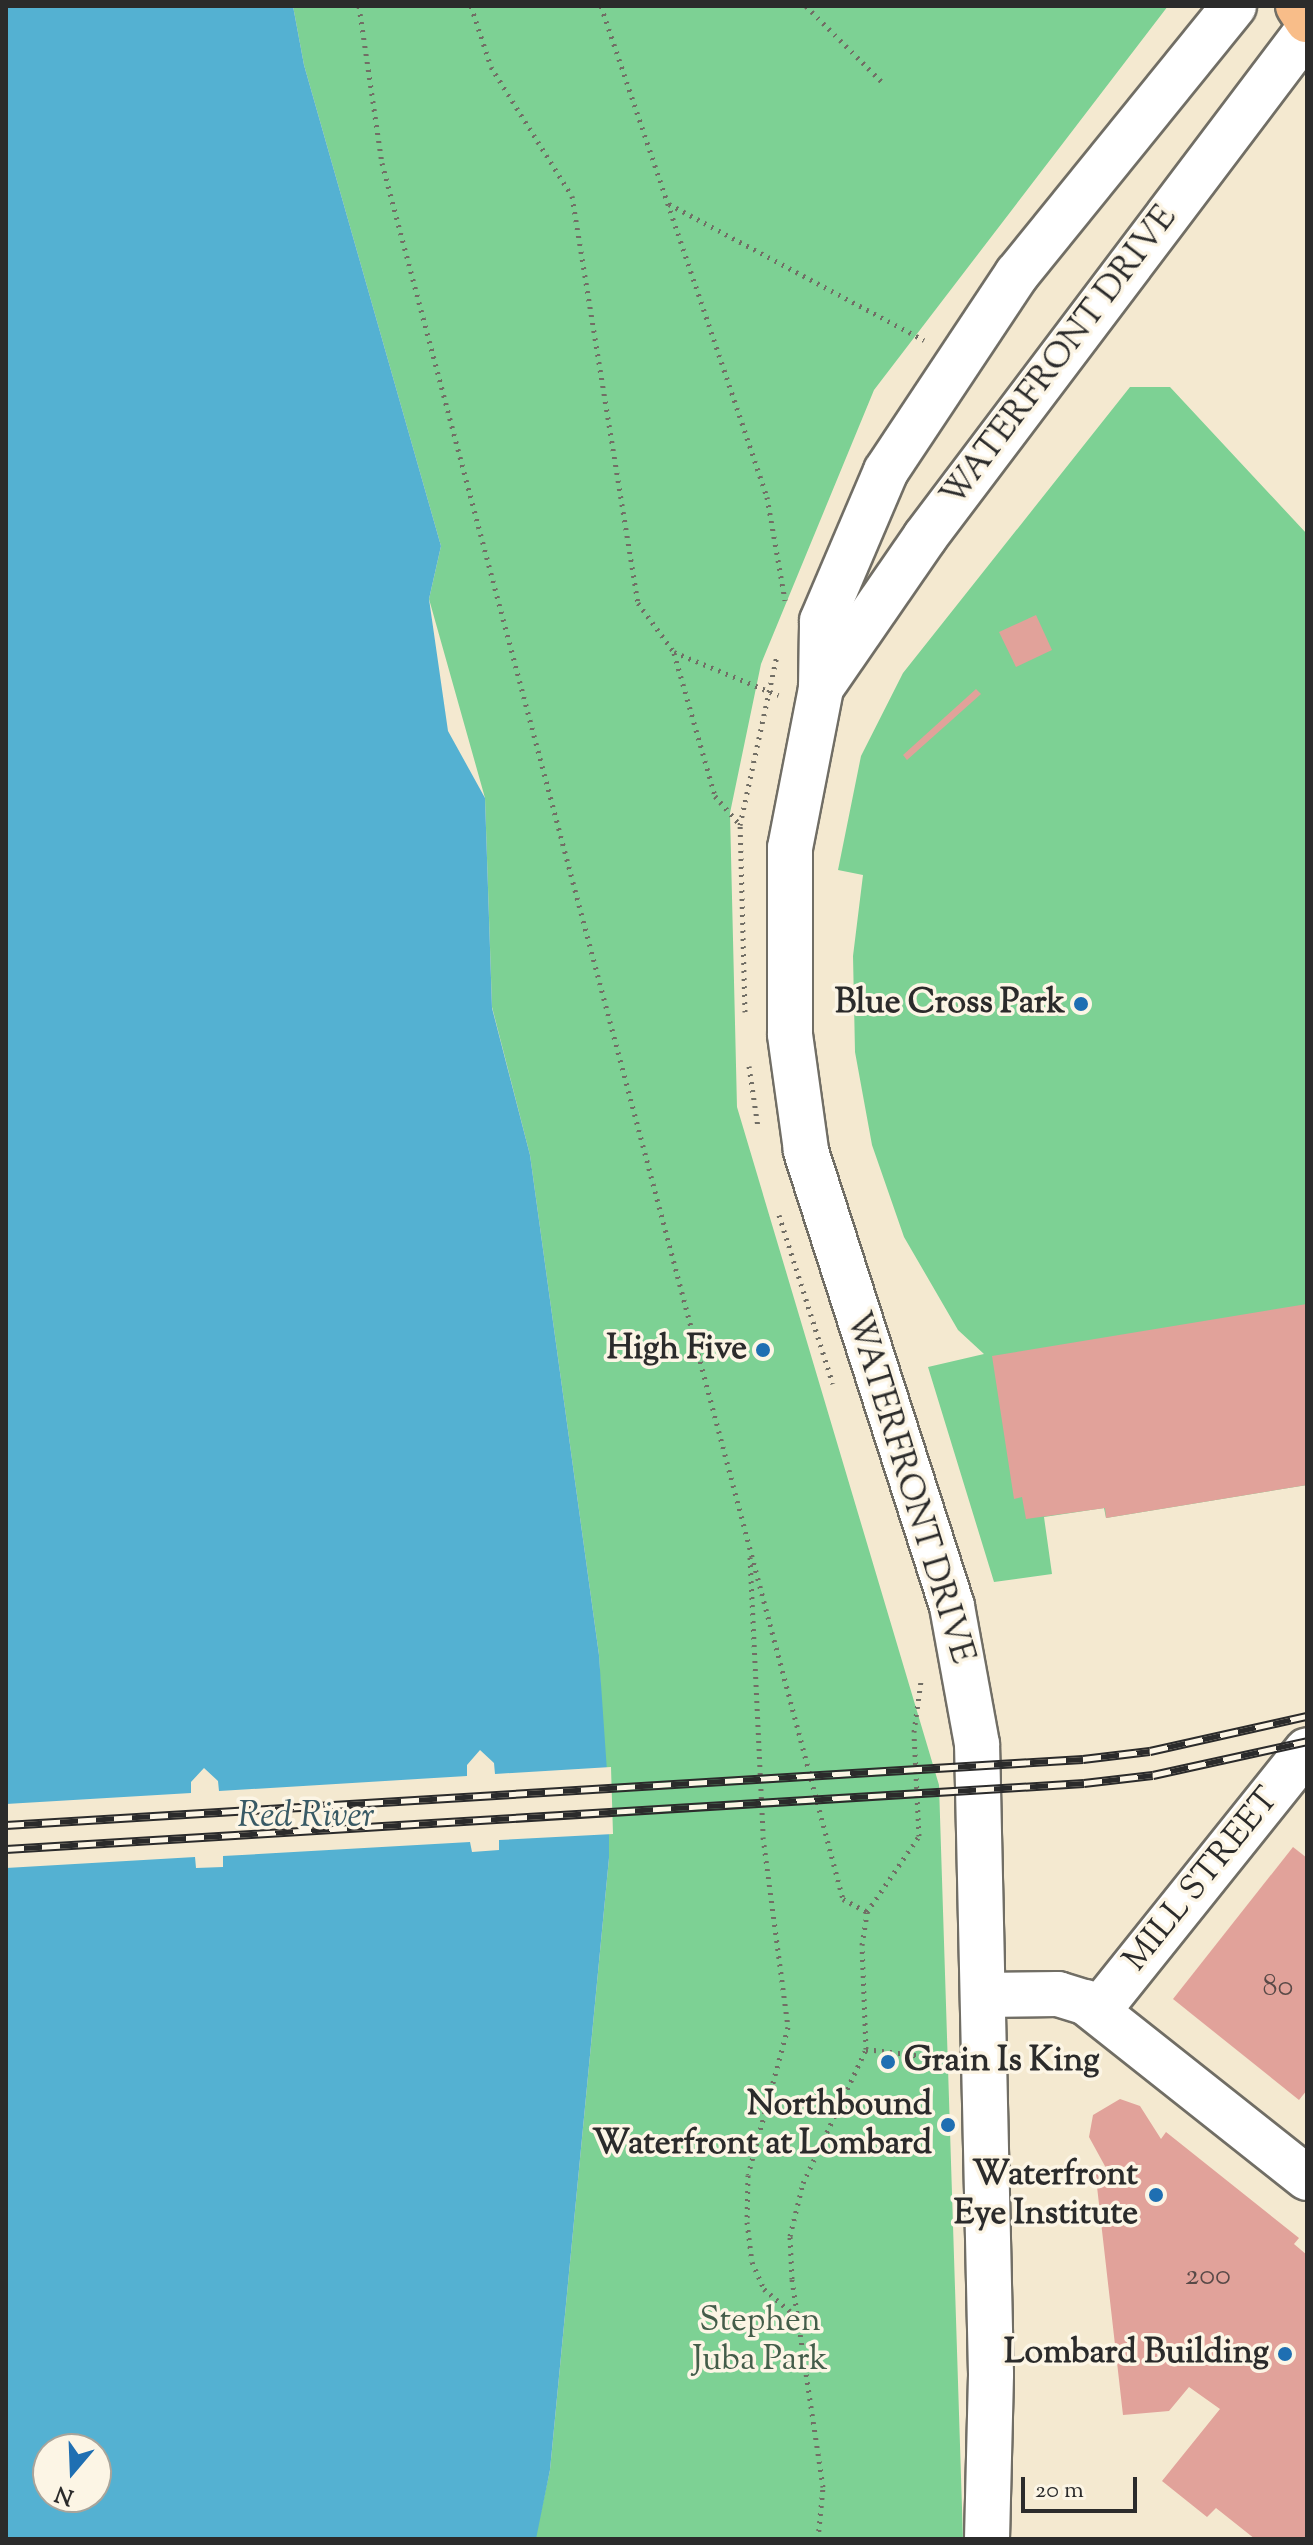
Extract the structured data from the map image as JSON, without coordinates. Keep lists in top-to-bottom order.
{
  "streets": {
    "street": ["WATERFRONT DRIVE", "MILL STREET"]
  },
  "water": ["Red River"],
  "parks": ["Stephen Juba Park"],
  "places": [
    "Blue Cross Park",
    "High Five",
    "Grain Is King",
    "Northbound Waterfront at Lombard",
    "Waterfront Eye Institute",
    "Lombard Building"
  ],
  "house_numbers": ["80", "200"],
  "scale_bar": "20 m",
  "north": "bottom"
}
